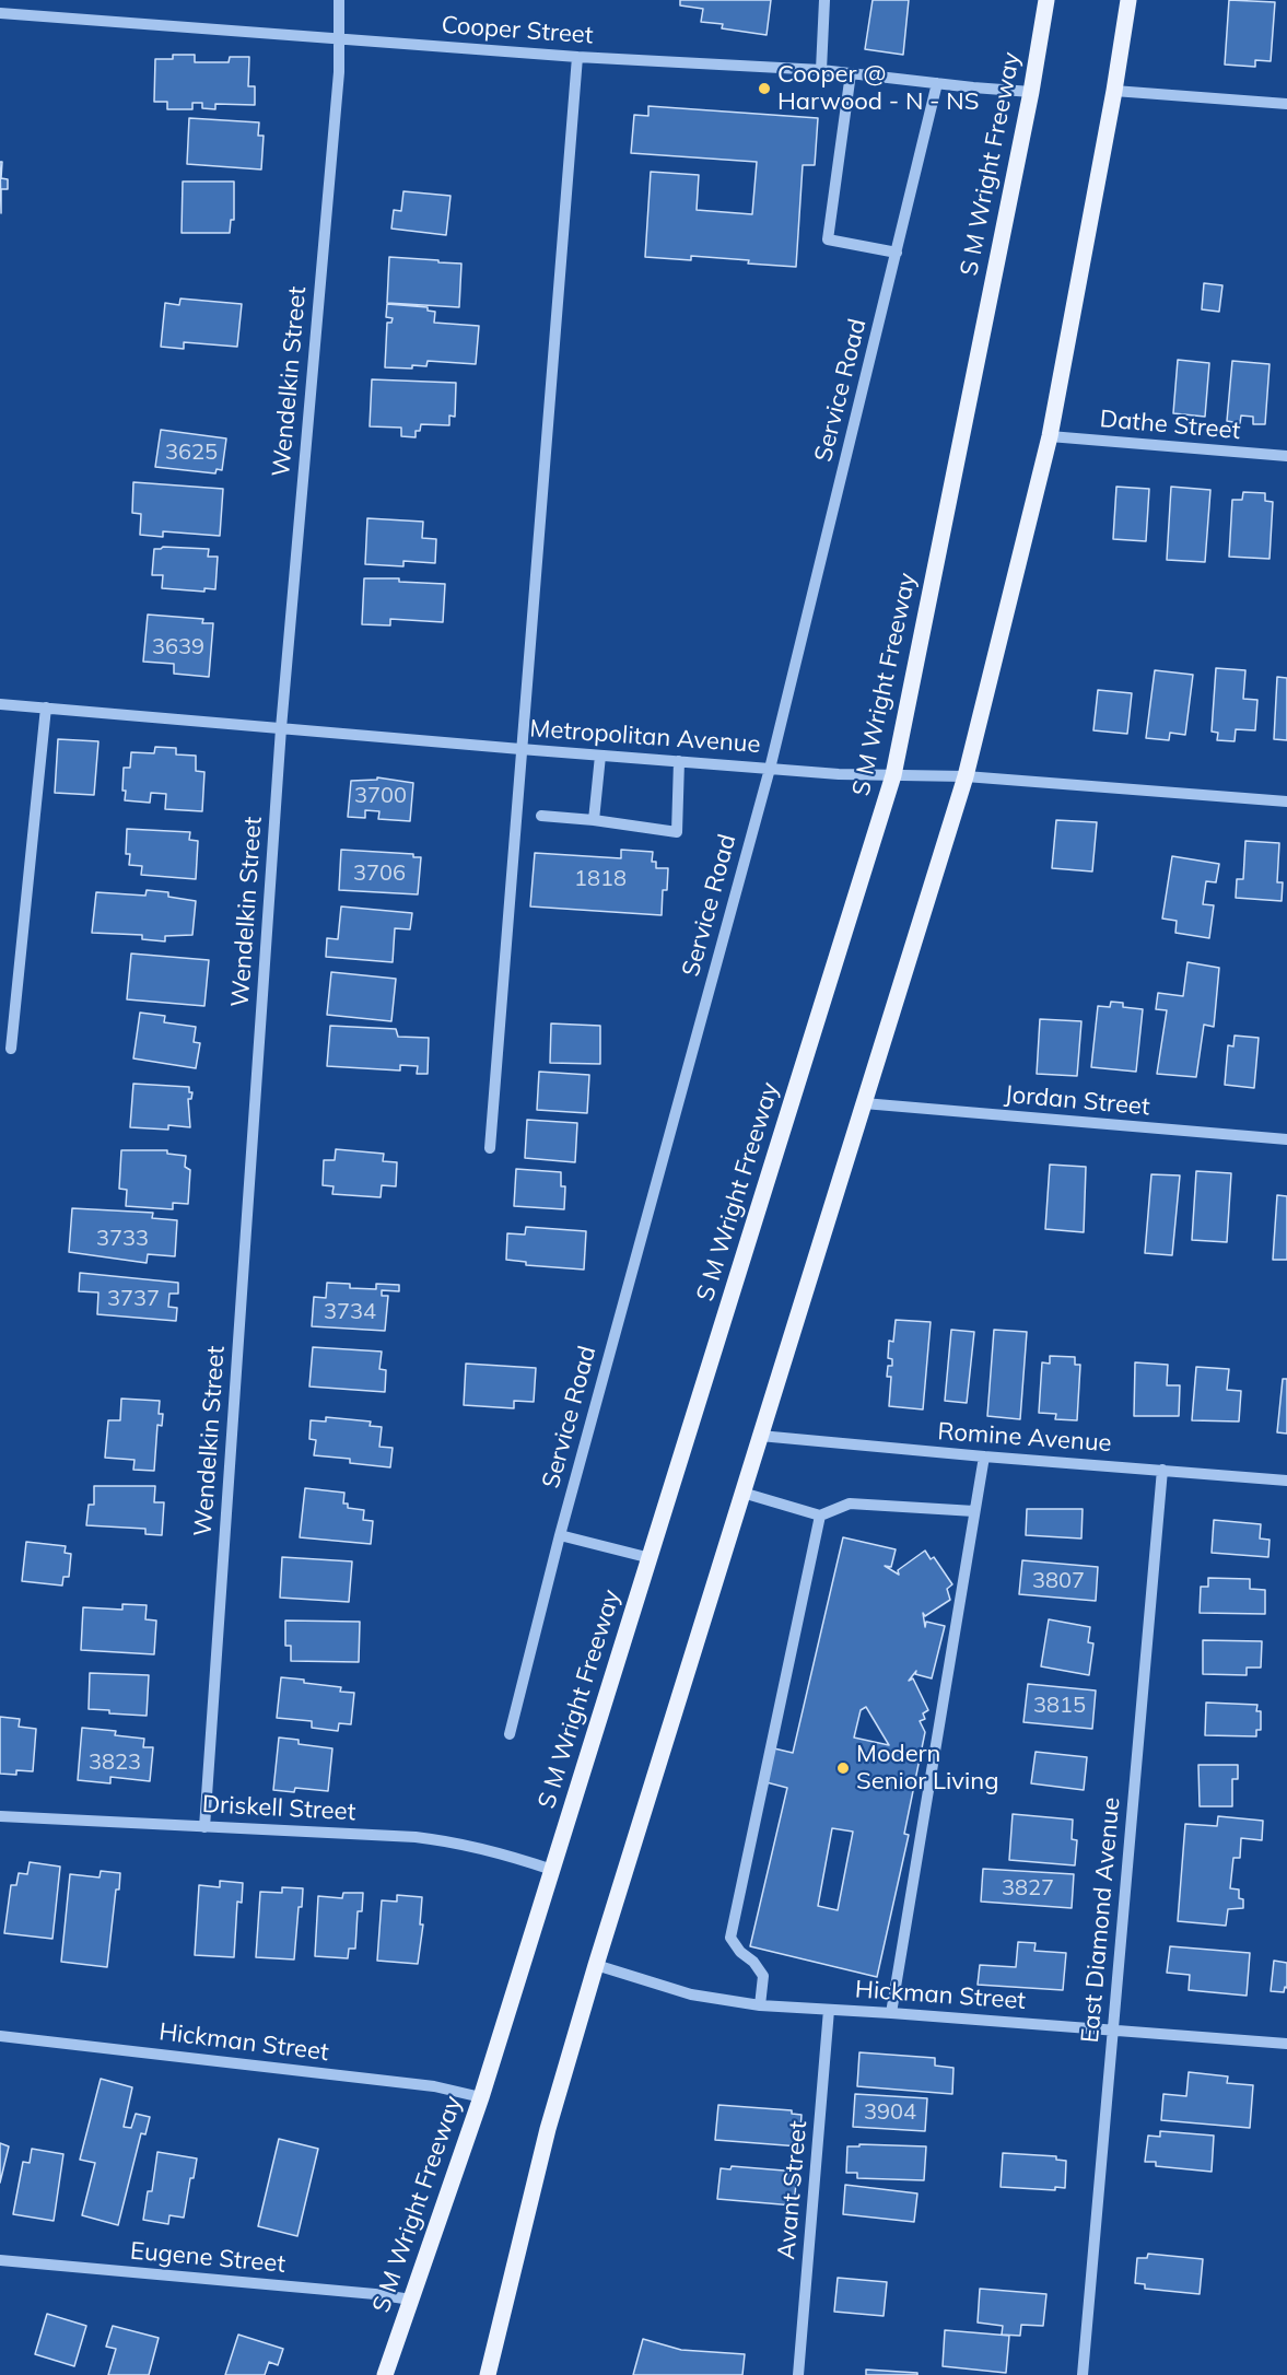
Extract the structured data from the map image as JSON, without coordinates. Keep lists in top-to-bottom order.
{
  "streets": {
    "main road": ["S M Wright Freeway"],
    "street": [
      "Cooper Street",
      "Wendelkin Street",
      "Service Road",
      "Dathe Street",
      "Metropolitan Avenue",
      "Jordan Street",
      "Romine Avenue",
      "Driskell Street",
      "East Diamond Avenue",
      "Hickman Street",
      "Avant Street",
      "Eugene Street"
    ]
  },
  "crossings": [
    ["Cooper Street", "S M Wright Freeway"],
    ["Cooper Street", "Wendelkin Street"],
    ["Cooper Street", "Service Road"],
    ["S M Wright Freeway", "Metropolitan Avenue"],
    ["S M Wright Freeway", "Driskell Street"],
    ["S M Wright Freeway", "Hickman Street"],
    ["S M Wright Freeway", "Eugene Street"],
    ["Wendelkin Street", "Metropolitan Avenue"],
    ["Wendelkin Street", "Driskell Street"],
    ["Service Road", "Metropolitan Avenue"],
    ["Romine Avenue", "East Diamond Avenue"],
    ["East Diamond Avenue", "Hickman Street"],
    ["Hickman Street", "Avant Street"]
  ],
  "places": ["Cooper @ Harwood - N - NS", "Modern Senior Living"],
  "house_numbers": [
    "3625",
    "3639",
    "3700",
    "3706",
    "1818",
    "3733",
    "3737",
    "3734",
    "3807",
    "3815",
    "3823",
    "3827",
    "3904"
  ]
}
